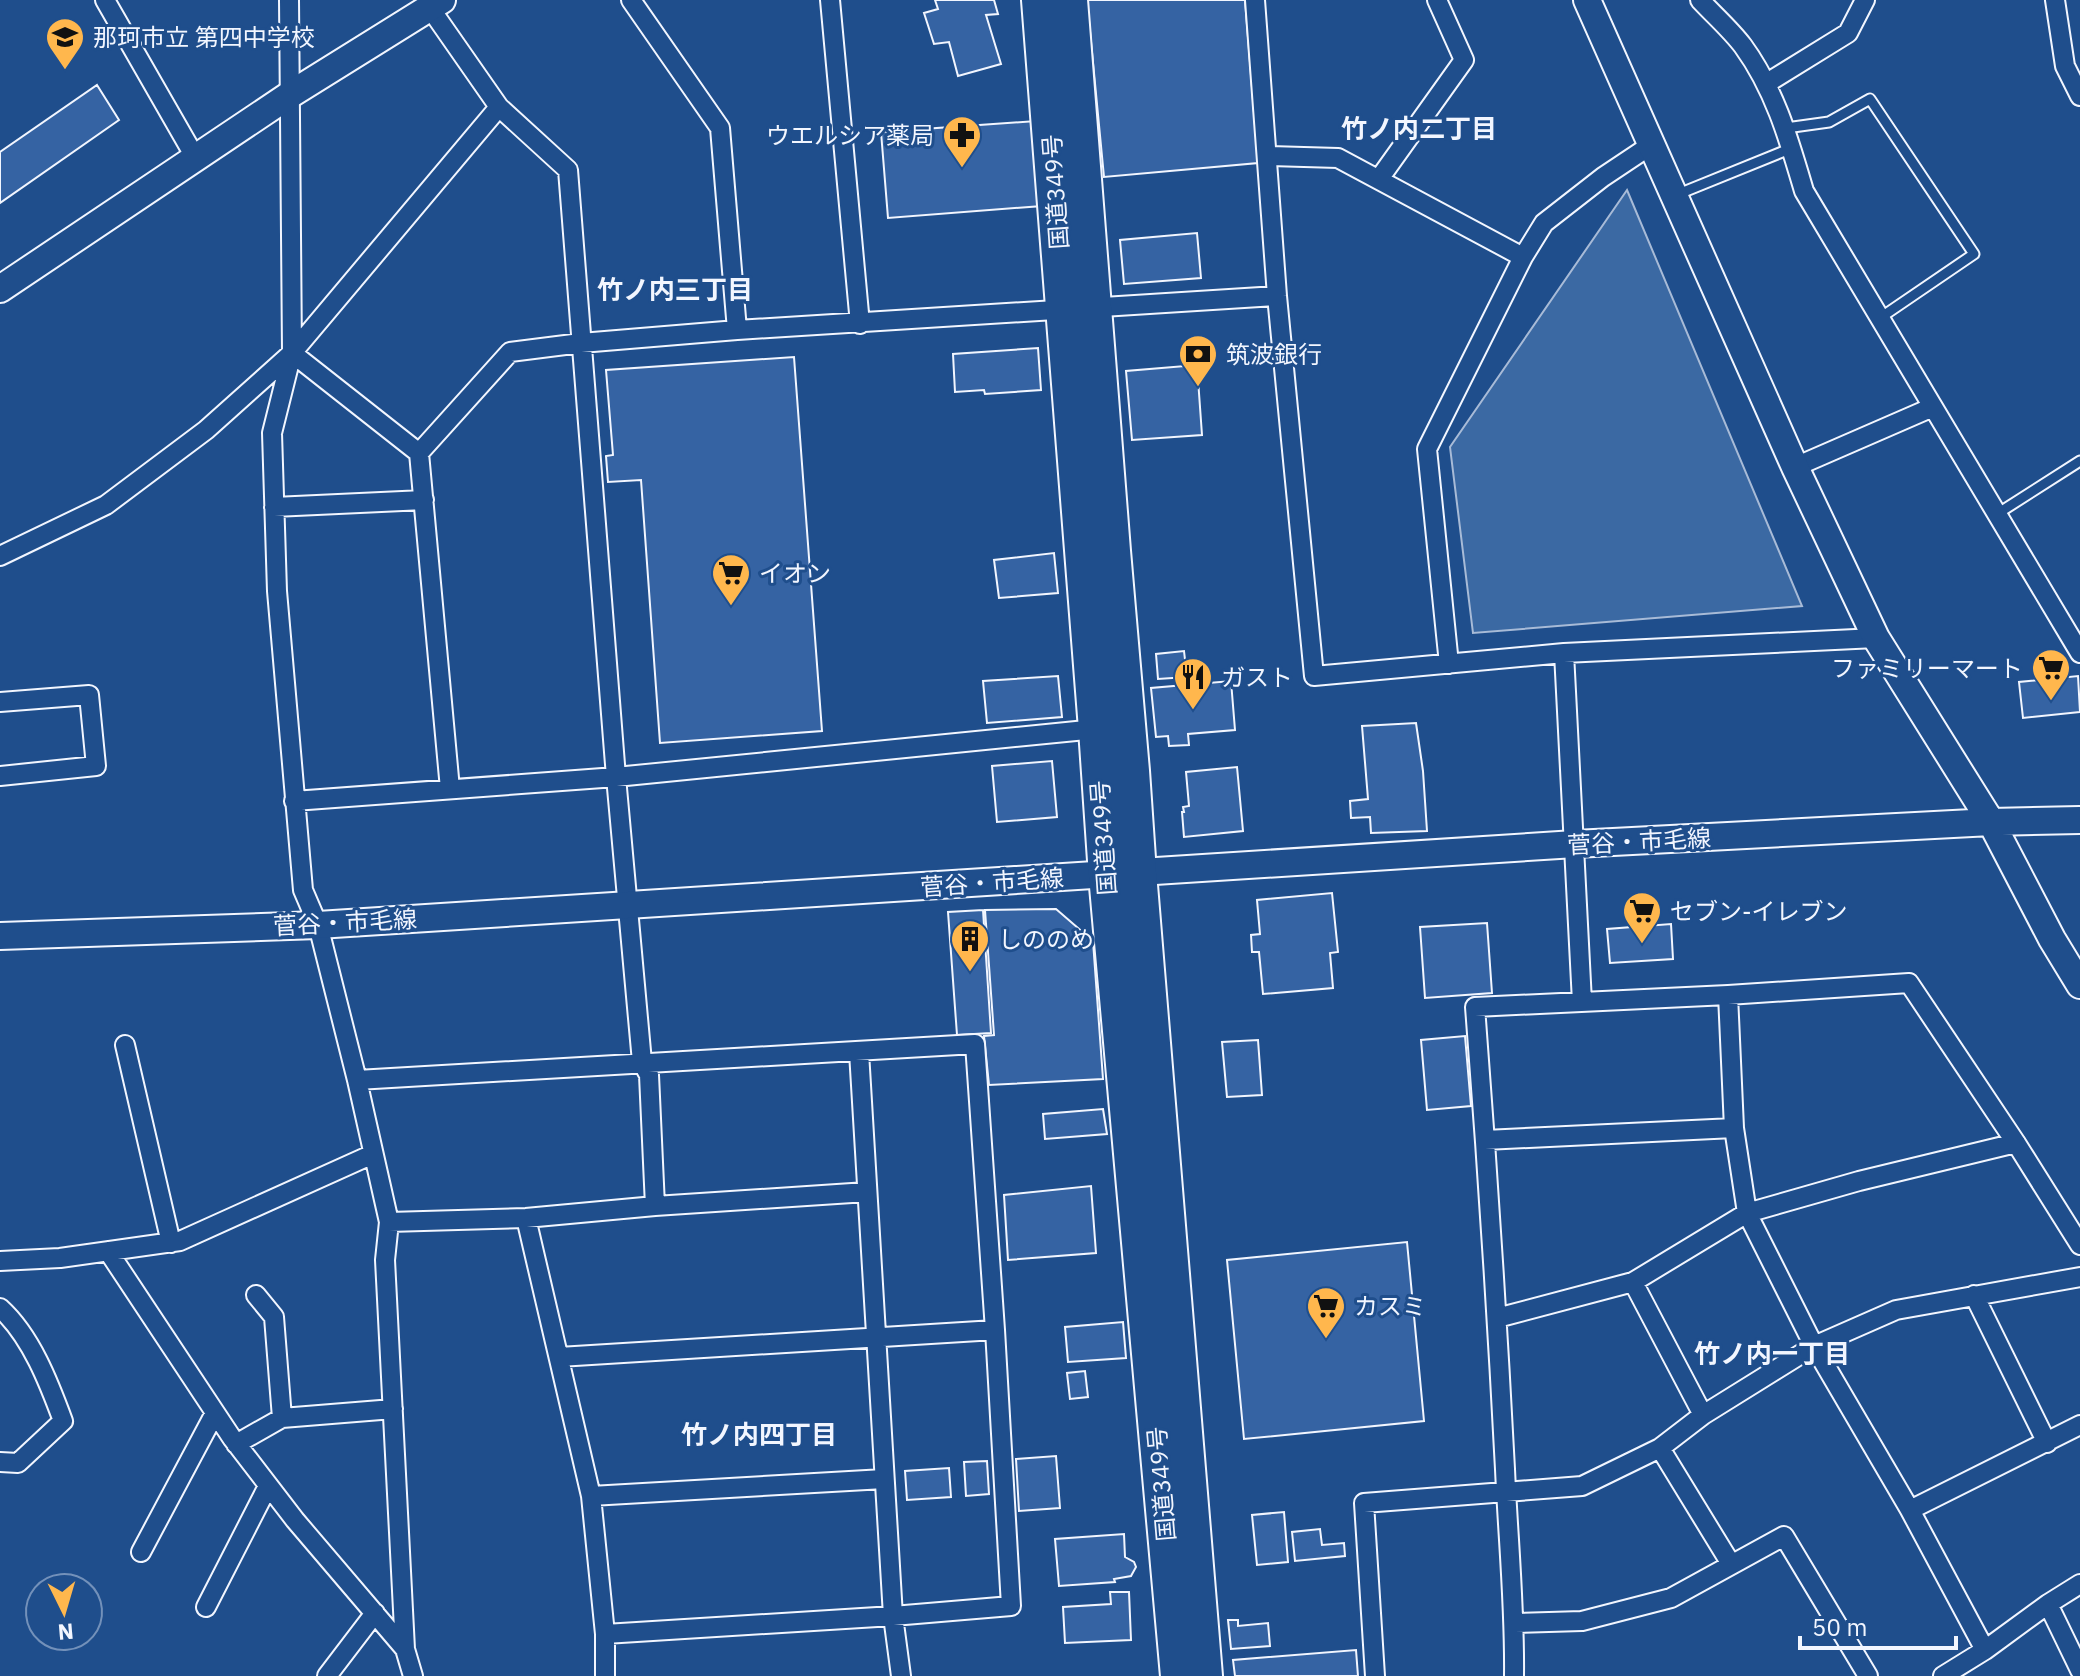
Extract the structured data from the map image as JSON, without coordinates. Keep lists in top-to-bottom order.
{
  "streets": {
    "highway": ["国道349号"],
    "street": ["菅谷・市毛線"]
  },
  "crossings": [
    ["国道349号", "菅谷・市毛線"]
  ],
  "districts": [
    "竹ノ内二丁目",
    "竹ノ内三丁目",
    "竹ノ内一丁目",
    "竹ノ内四丁目"
  ],
  "places": {
    "school or university": ["那珂市立 第四中学校"],
    "pharmacy": ["ウエルシア薬局"],
    "bank": ["筑波銀行"],
    "supermarket": [
      "イオン",
      "ファミリーマート",
      "セブン-イレブン",
      "カスミ"
    ],
    "restaurant": ["ガスト"],
    "building": ["しののめ"]
  },
  "scale_bar": "50 m",
  "north": "bottom"
}
